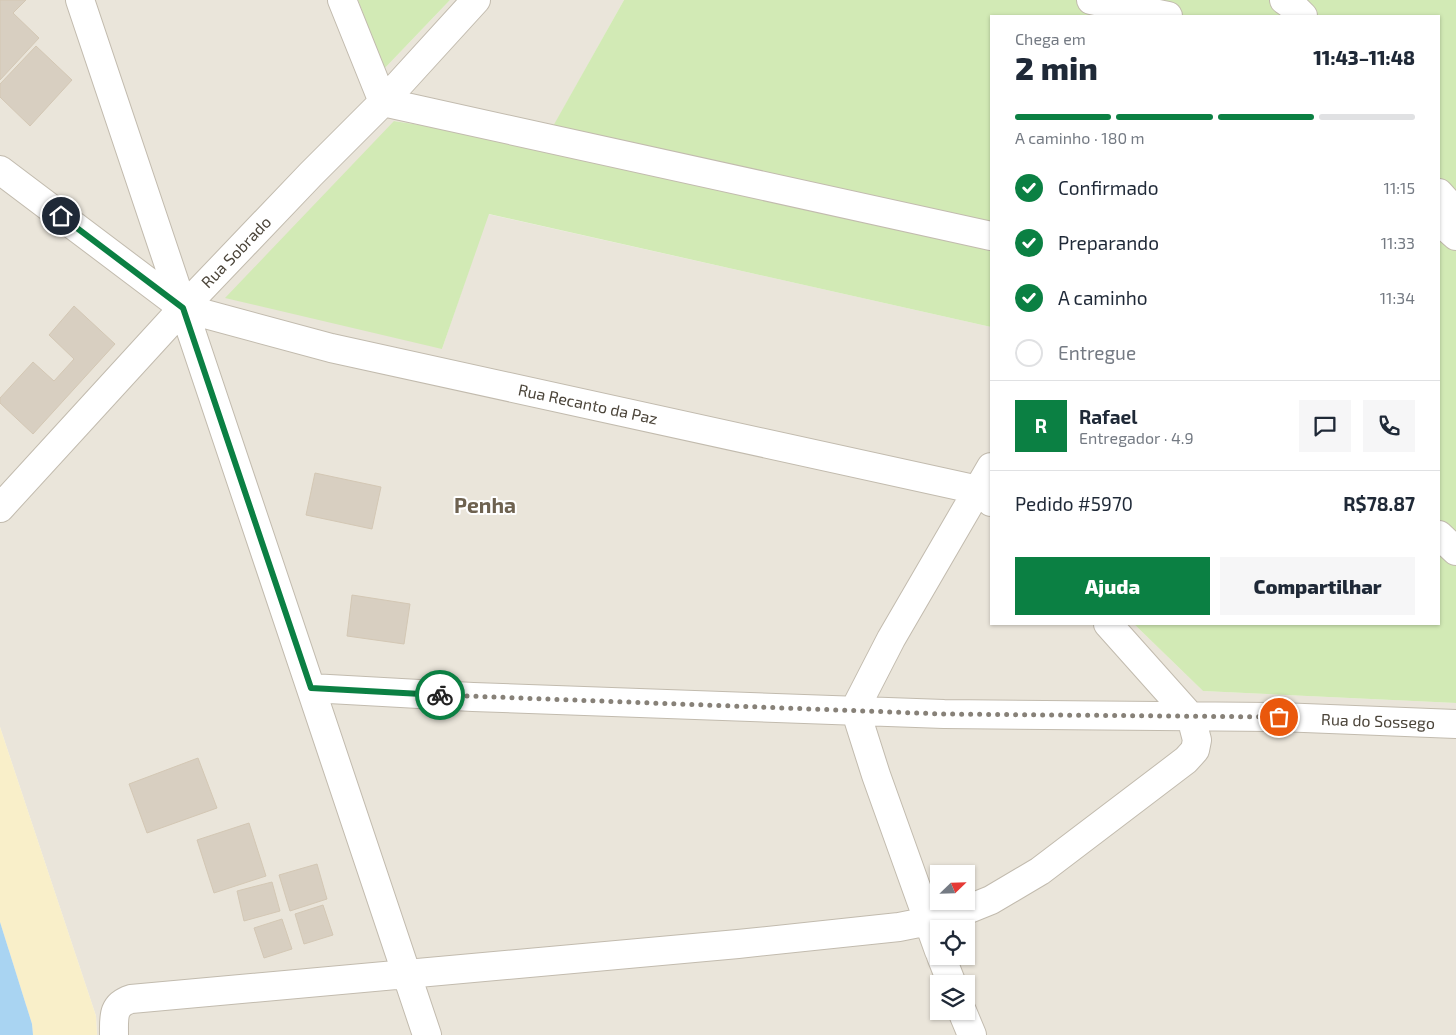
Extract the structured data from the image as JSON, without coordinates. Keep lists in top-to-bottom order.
{
  "streets": {
    "street": ["Rua Sobrado", "Rua Recanto da Paz", "Rua do Sossego"]
  },
  "crossings": [
    ["Rua Sobrado", "Rua Recanto da Paz"]
  ],
  "districts": ["Penha"],
  "north": "top right",
  "page": {
    "heading": ["2 min", "Chega em", "11:43–11:48"],
    "panel": [
      "Rafael",
      "Entregador · 4.9",
      "Pedido #5970",
      "R$78.87"
    ],
    "bar": "A caminho · 180 m",
    "list": [
      ["Confirmado", "11:15"],
      ["Preparando", "11:33"],
      ["A caminho", "11:34"],
      "Entregue"
    ],
    "round": "R",
    "buttons": ["Ajuda", "Compartilhar"]
  }
}
